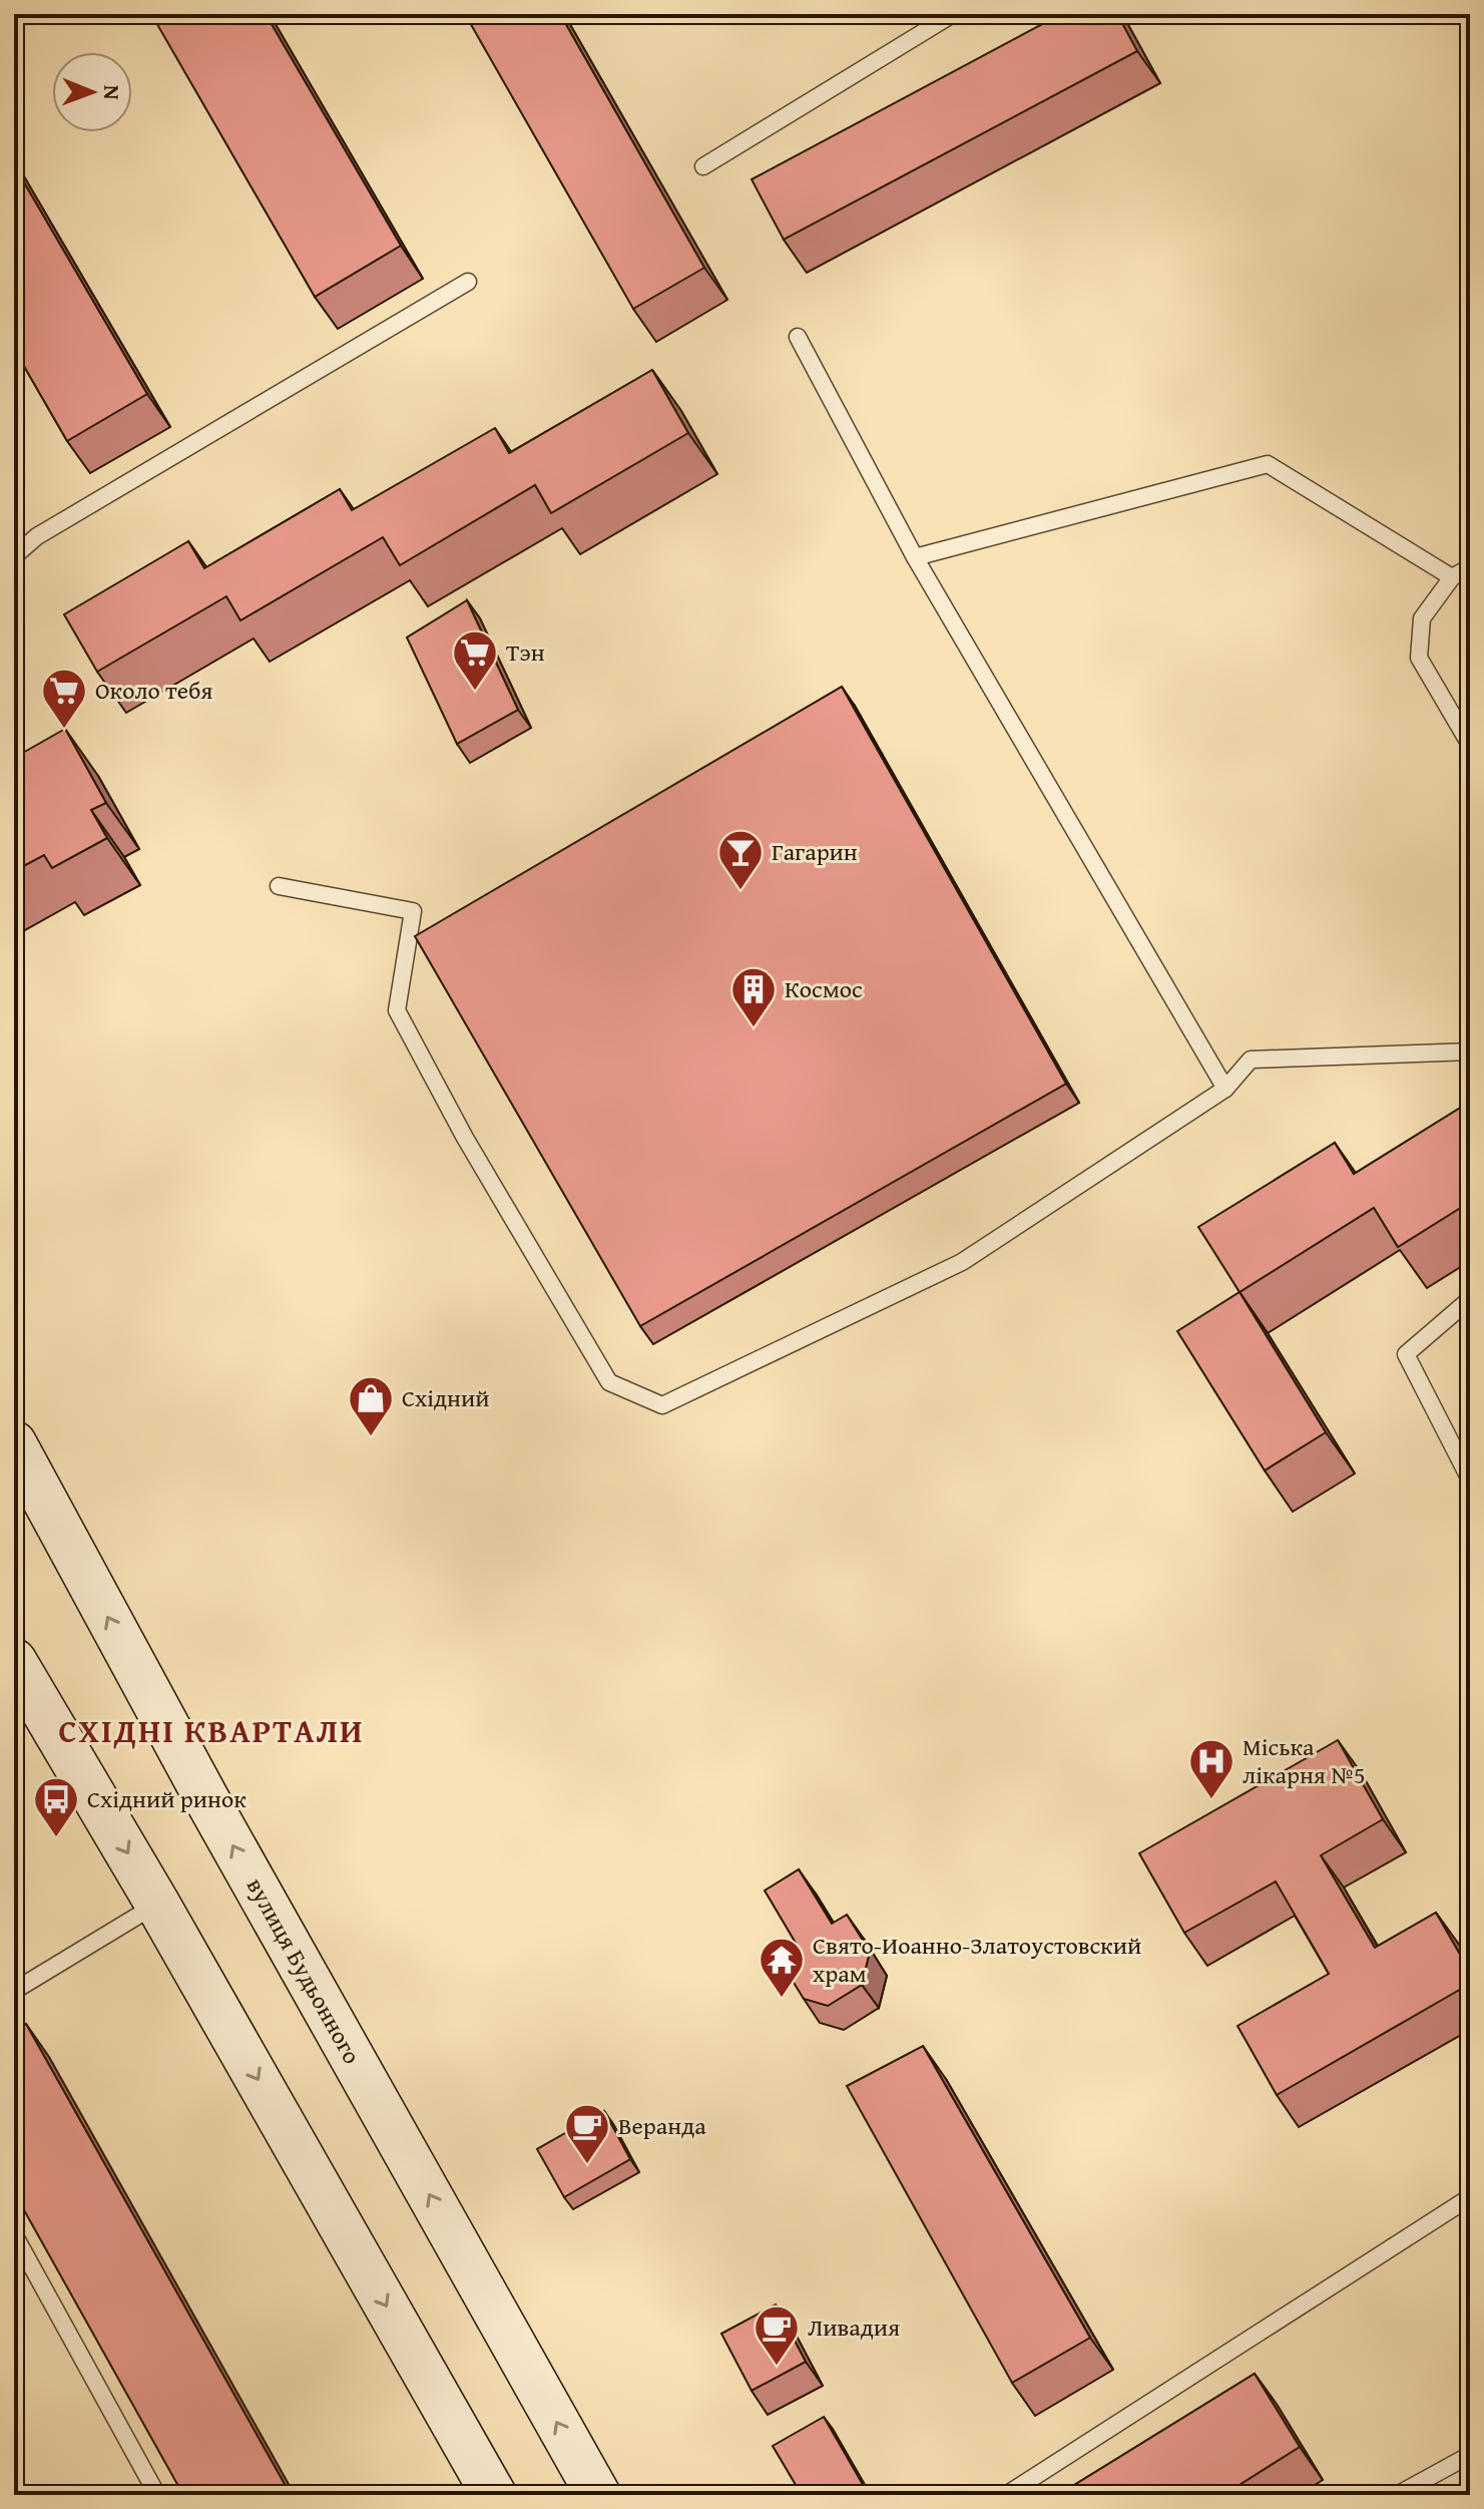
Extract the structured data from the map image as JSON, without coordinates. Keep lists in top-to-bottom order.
{
  "streets": {
    "main road": ["вулиця Будьонного"]
  },
  "districts": ["СХІДНІ КВАРТАЛИ"],
  "places": {
    "supermarket": ["Тэн", "Около тебя"],
    "bar": ["Гагарин"],
    "building": ["Космос"],
    "shop": ["Східний"],
    "hospital": ["Міська лікарня №5"],
    "bus stop": ["Східний ринок"],
    "temple": ["Свято-Иоанно-Златоустовский храм"],
    "cafe": ["Веранда", "Ливадия"]
  },
  "north": "right"
}
